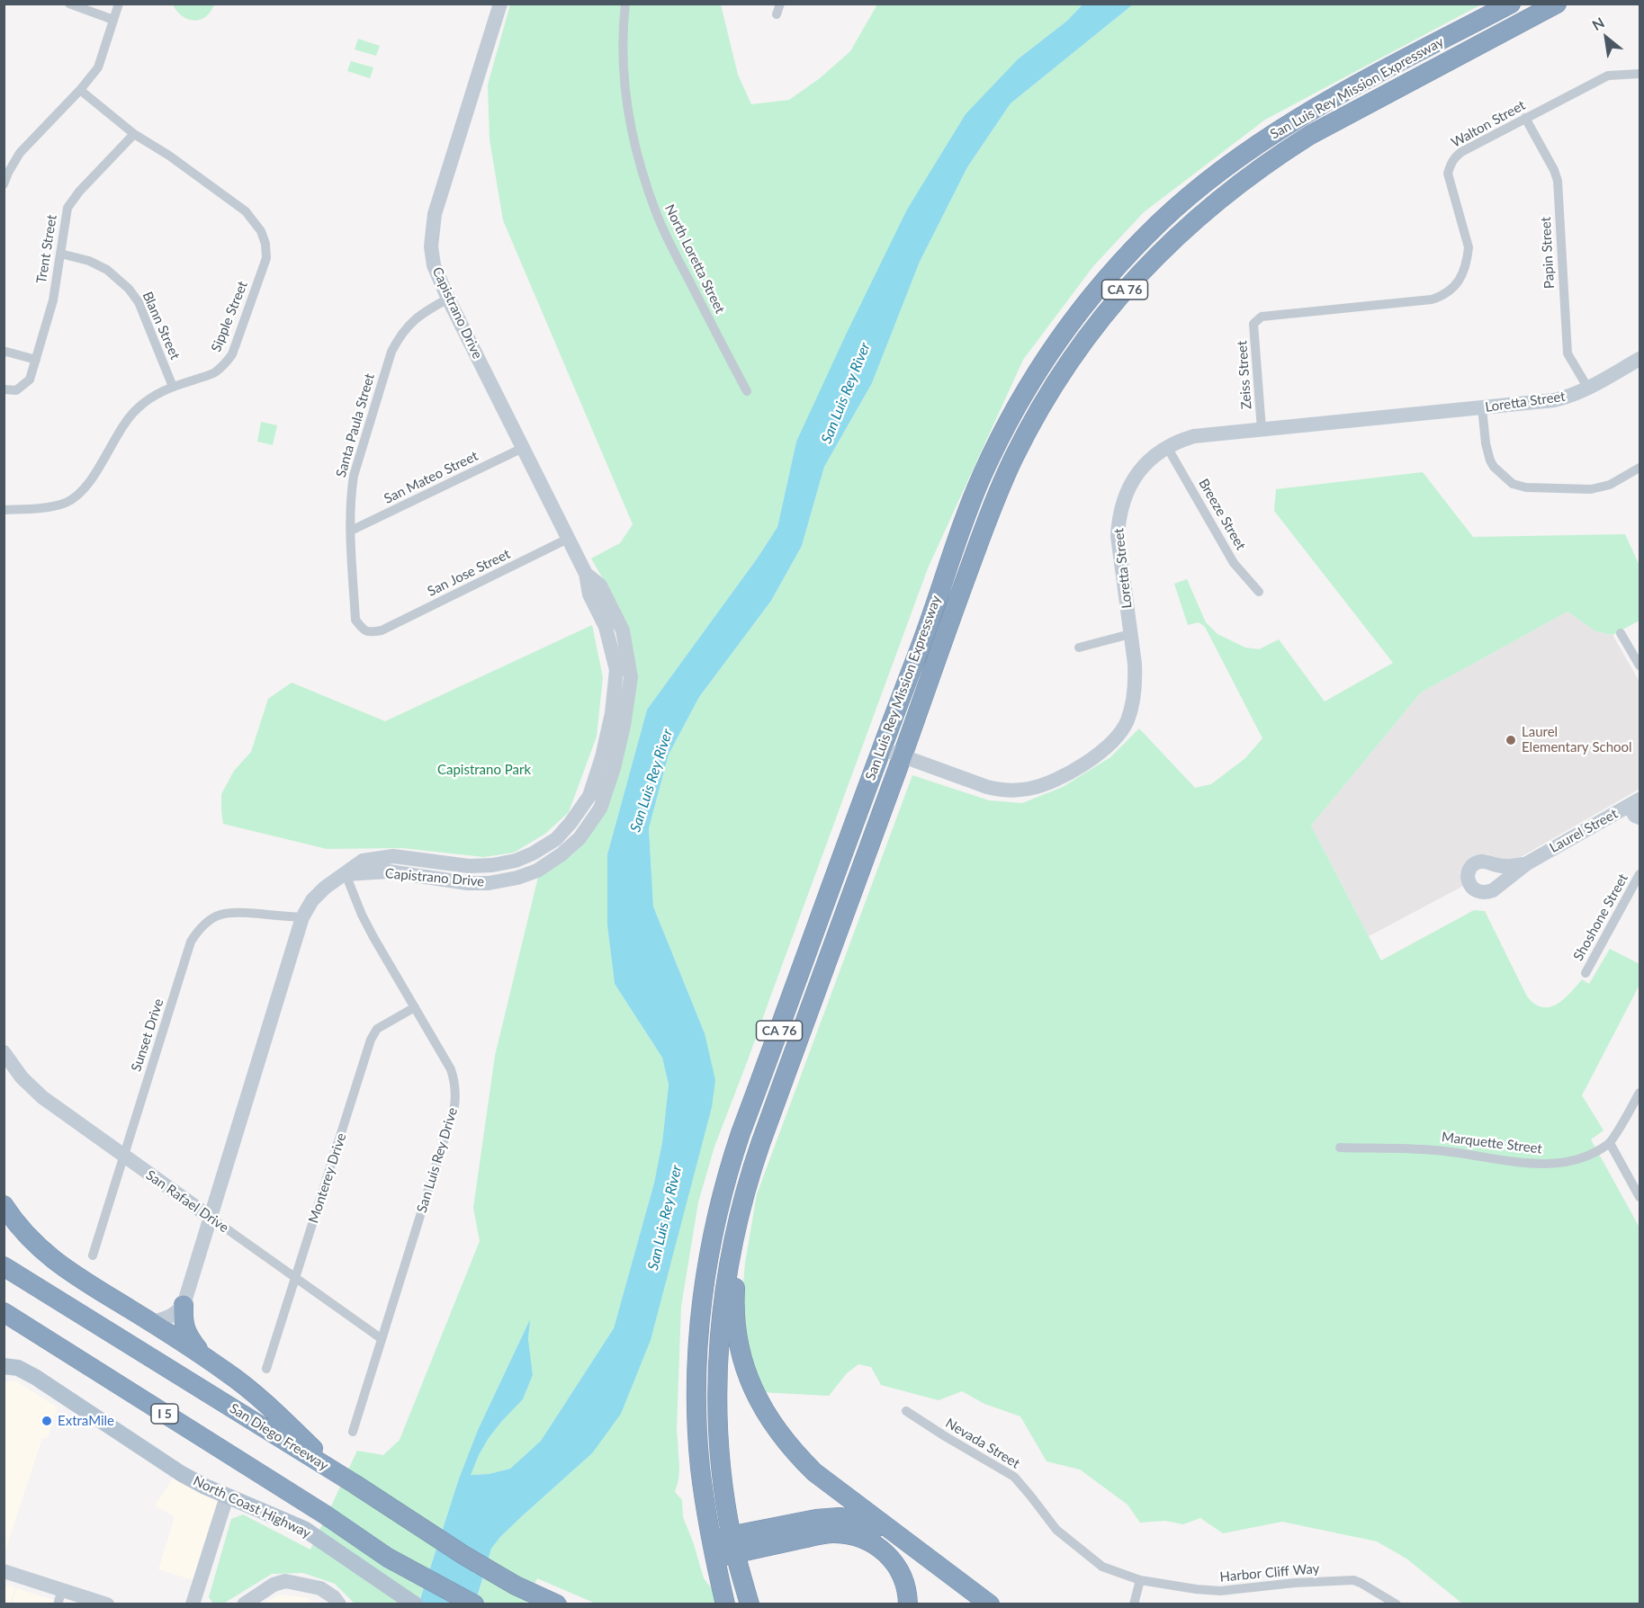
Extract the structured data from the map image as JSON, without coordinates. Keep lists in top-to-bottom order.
{
  "streets": {
    "highway": [
      "San Luis Rey Mission Expressway",
      "CA 76",
      "I 5",
      "San Diego Freeway"
    ],
    "main road": ["North Coast Highway"],
    "street": [
      "Walton Street",
      "Trent Street",
      "Papin Street",
      "North Loretta Street",
      "Capistrano Drive",
      "Sipple Street",
      "Blann Street",
      "Zeiss Street",
      "Loretta Street",
      "Santa Paula Street",
      "San Mateo Street",
      "Breeze Street",
      "San Jose Street",
      "Laurel Street",
      "Shoshone Street",
      "Sunset Drive",
      "Marquette Street",
      "San Luis Rey Drive",
      "Monterey Drive",
      "San Rafael Drive",
      "Nevada Street",
      "Harbor Cliff Way"
    ]
  },
  "crossings": [
    ["San Luis Rey Mission Expressway", "CA 76"],
    ["San Luis Rey Mission Expressway", "Loretta Street"],
    ["Walton Street", "Papin Street"],
    ["Walton Street", "Zeiss Street"],
    ["Trent Street", "Sipple Street"],
    ["Trent Street", "Blann Street"],
    ["Papin Street", "Loretta Street"],
    ["Capistrano Drive", "Santa Paula Street"],
    ["Capistrano Drive", "San Mateo Street"],
    ["Capistrano Drive", "San Jose Street"],
    ["Capistrano Drive", "San Luis Rey Drive"],
    ["Sipple Street", "Blann Street"],
    ["Zeiss Street", "Loretta Street"],
    ["Loretta Street", "Breeze Street"],
    ["Santa Paula Street", "San Mateo Street"],
    ["Santa Paula Street", "San Jose Street"],
    ["Sunset Drive", "San Rafael Drive"],
    ["San Luis Rey Drive", "Monterey Drive"],
    ["San Luis Rey Drive", "San Rafael Drive"],
    ["Monterey Drive", "San Rafael Drive"],
    ["Nevada Street", "Harbor Cliff Way"]
  ],
  "water": ["San Luis Rey River"],
  "parks": ["Capistrano Park"],
  "places": ["Laurel Elementary School", "ExtraMile"],
  "north": "top left"
}
